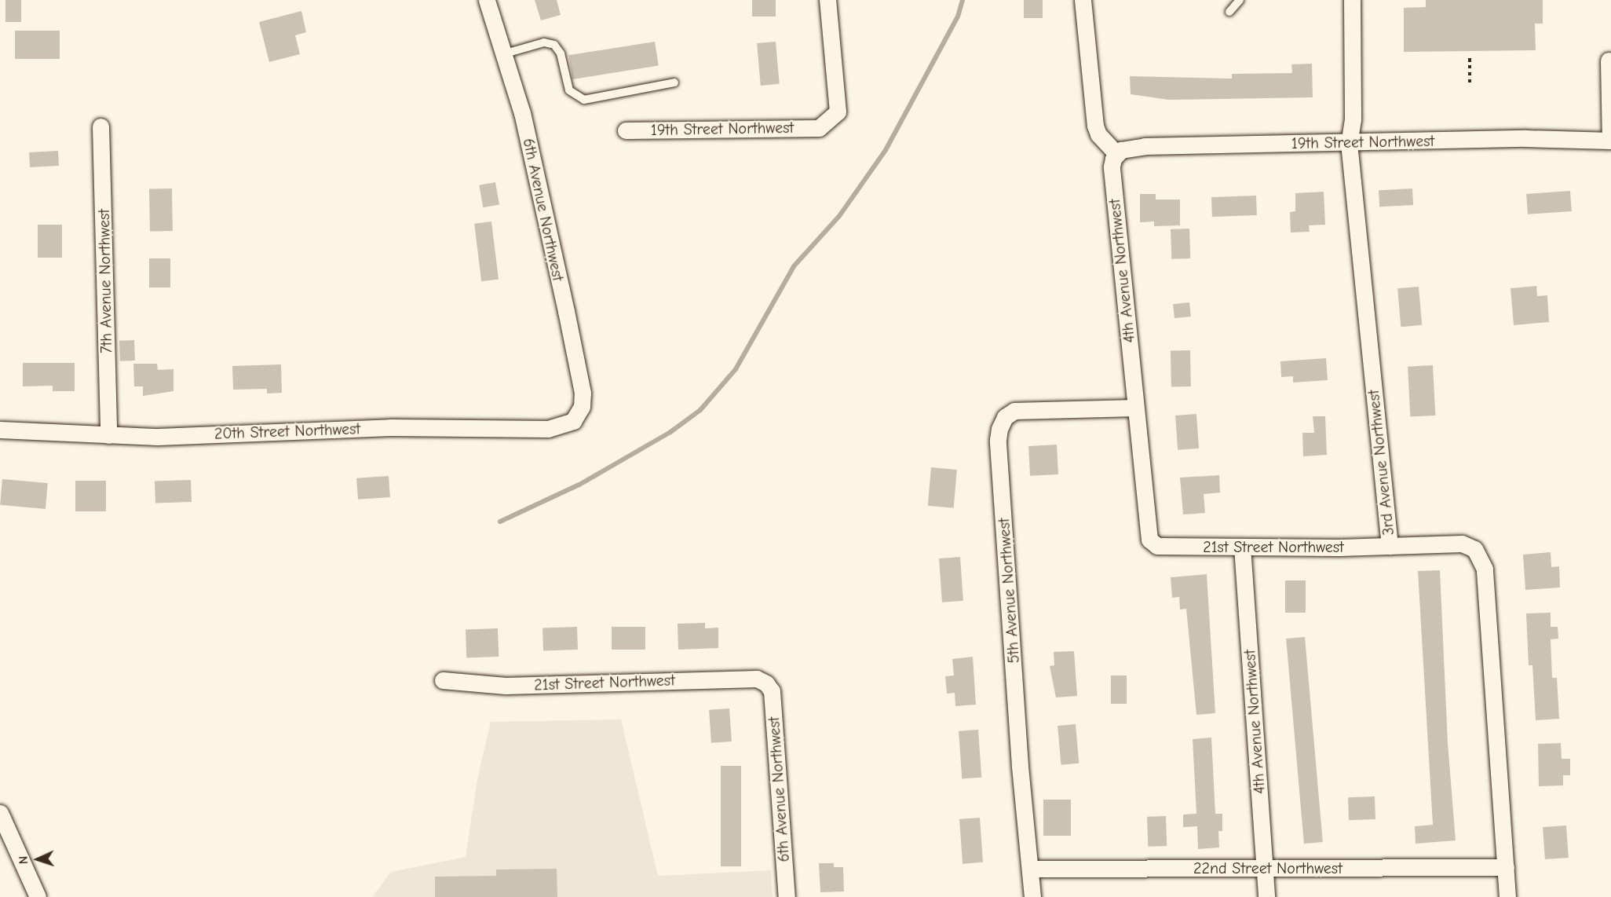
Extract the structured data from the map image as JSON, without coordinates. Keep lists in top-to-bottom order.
{
  "streets": {
    "street": [
      "19th Street Northwest",
      "6th Avenue Northwest",
      "4th Avenue Northwest",
      "7th Avenue Northwest",
      "20th Street Northwest",
      "3rd Avenue Northwest",
      "21st Street Northwest",
      "5th Avenue Northwest",
      "22nd Street Northwest"
    ]
  },
  "crossings": [
    ["19th Street Northwest", "4th Avenue Northwest"],
    ["19th Street Northwest", "3rd Avenue Northwest"],
    ["6th Avenue Northwest", "20th Street Northwest"],
    ["6th Avenue Northwest", "21st Street Northwest"],
    ["4th Avenue Northwest", "21st Street Northwest"],
    ["4th Avenue Northwest", "5th Avenue Northwest"],
    ["4th Avenue Northwest", "22nd Street Northwest"],
    ["7th Avenue Northwest", "20th Street Northwest"],
    ["3rd Avenue Northwest", "21st Street Northwest"],
    ["3rd Avenue Northwest", "22nd Street Northwest"],
    ["5th Avenue Northwest", "22nd Street Northwest"]
  ],
  "north": "left"
}
